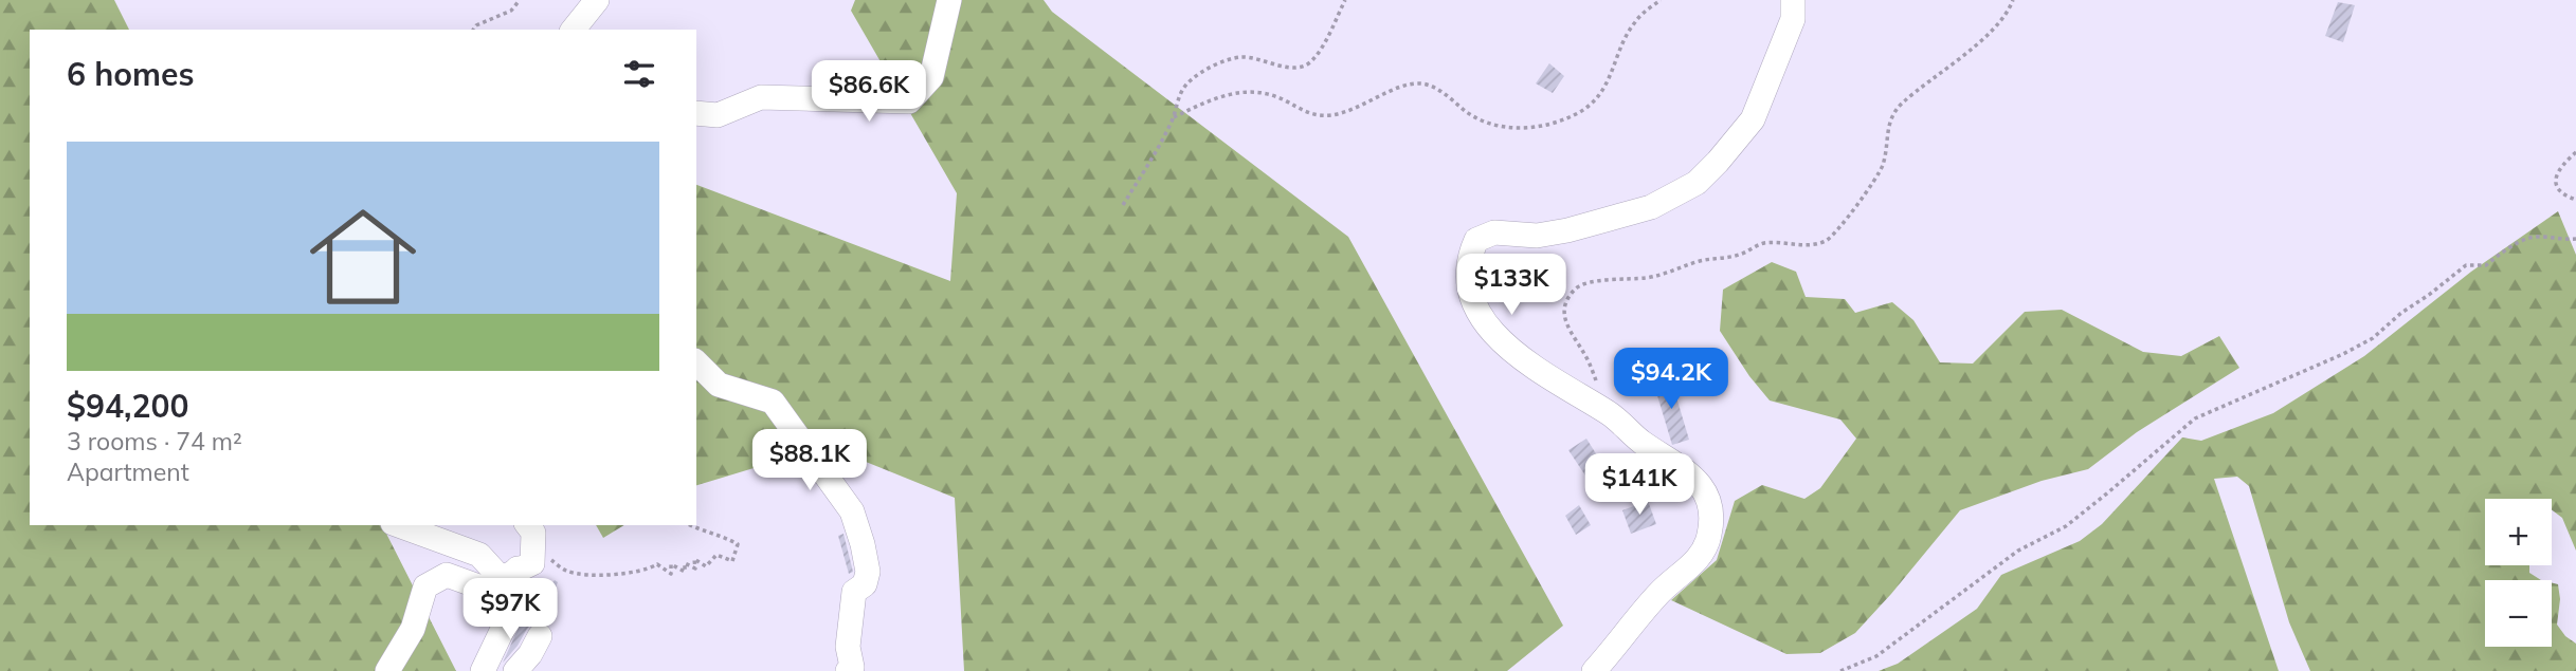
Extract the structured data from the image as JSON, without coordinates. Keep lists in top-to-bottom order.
{
  "page": {
    "heading": "6 homes",
    "price": [
      "$86.6K",
      "$133K",
      "$94.2K",
      "$88.1K",
      "$141K",
      "$97K"
    ],
    "list": [
      {
        "name": "$94,200",
        "note": "3 rooms · 74 m² · Apartment"
      }
    ],
    "map_buttons": ["+", "−"]
  }
}
